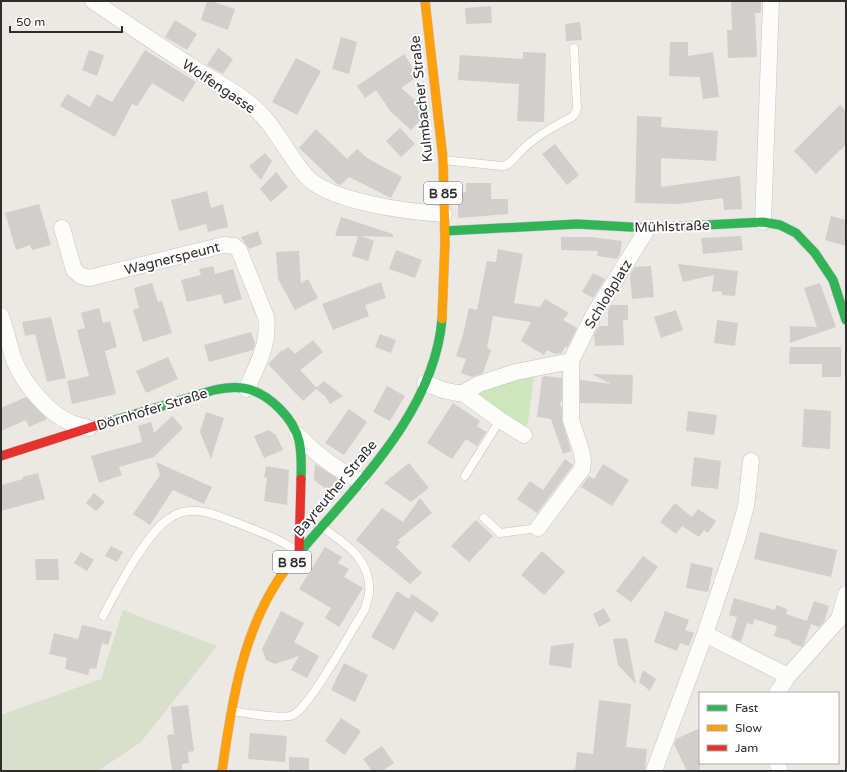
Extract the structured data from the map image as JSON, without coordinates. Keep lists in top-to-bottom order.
{
  "streets": {
    "street": [
      "Wolfengasse",
      "Kulmbacher Straße",
      "B 85",
      "Mühlstraße",
      "Wagnerspeunt",
      "Schloßplatz",
      "Dörnhofer Straße",
      "Bayreuther Straße"
    ]
  },
  "crossings": [
    ["Wolfengasse", "Kulmbacher Straße"],
    ["Kulmbacher Straße", "Mühlstraße"],
    ["Kulmbacher Straße", "Bayreuther Straße"],
    ["Mühlstraße", "Schloßplatz"],
    ["Wagnerspeunt", "Dörnhofer Straße"],
    ["Dörnhofer Straße", "Bayreuther Straße"]
  ],
  "legend": ["Fast", "Slow", "Jam"],
  "scale_bar": "50 m"
}
